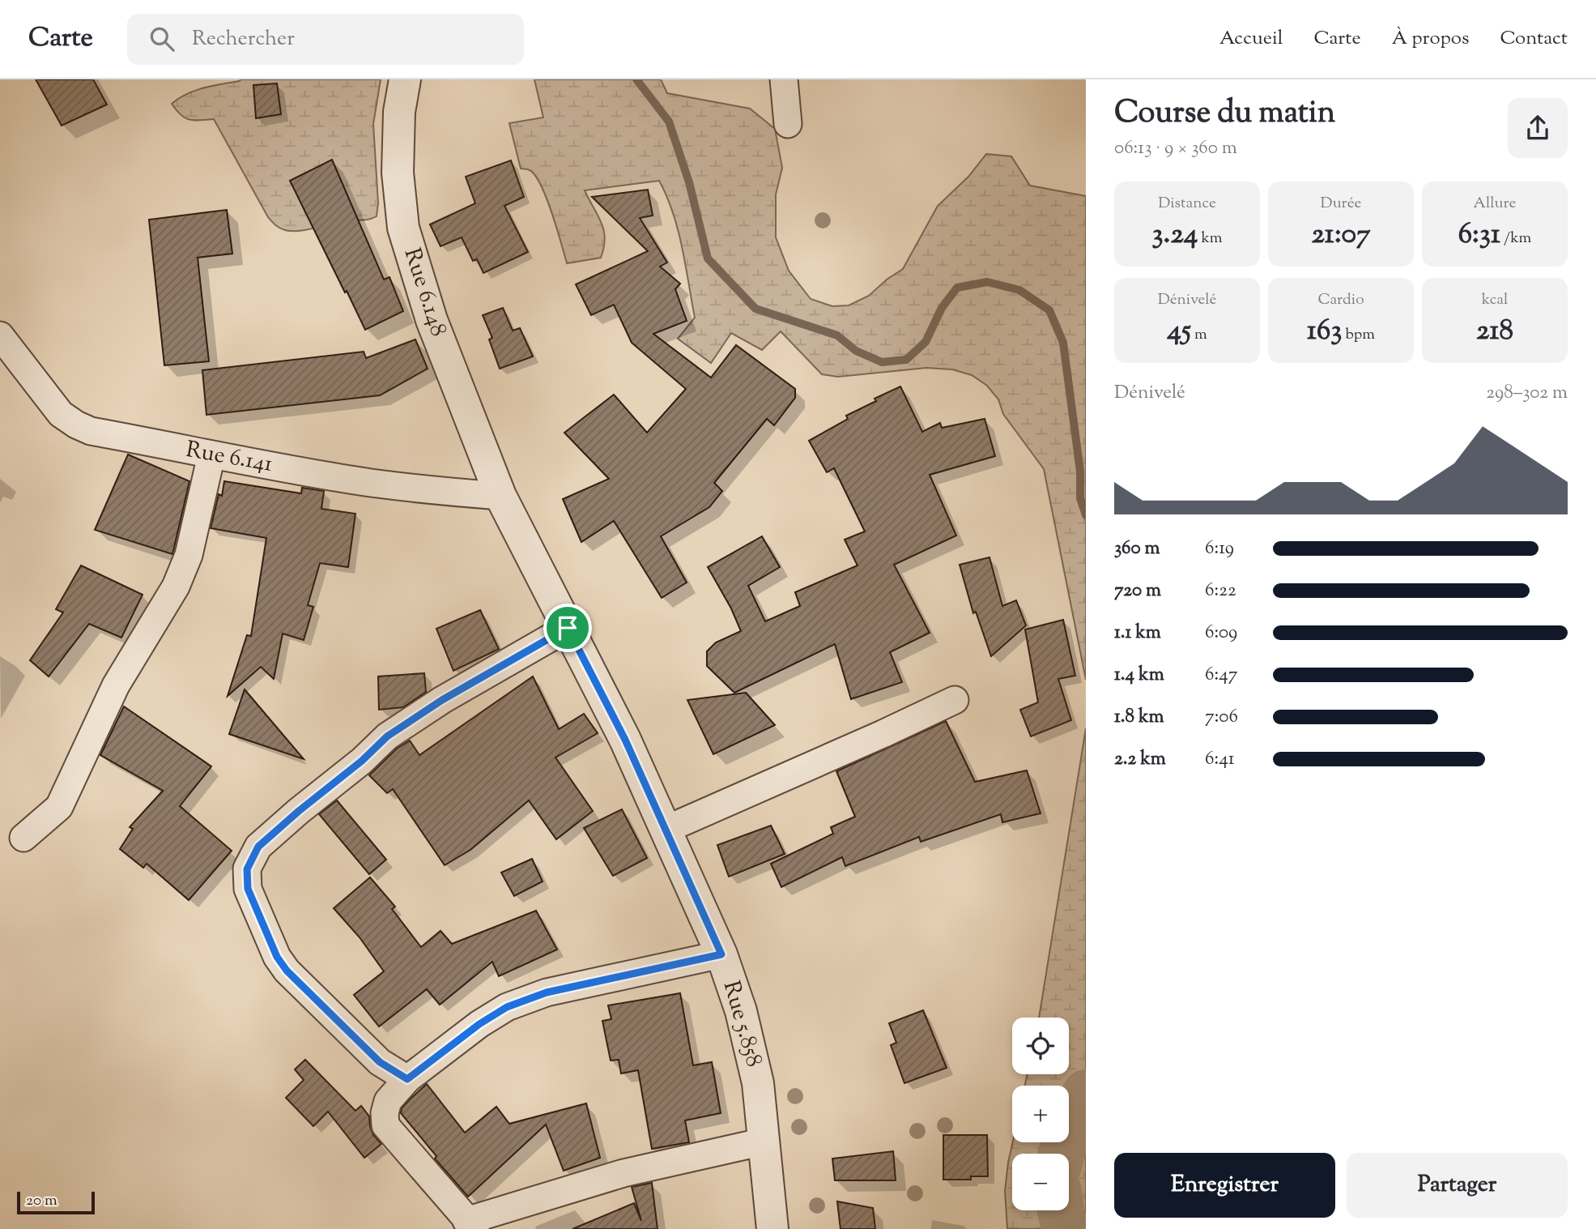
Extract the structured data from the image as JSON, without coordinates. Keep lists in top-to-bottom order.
{
  "streets": {
    "street": ["Rue 6.148", "Rue 6.141", "Rue 5.858"]
  },
  "crossings": [
    ["Rue 6.148", "Rue 6.141"],
    ["Rue 6.148", "Rue 5.858"],
    ["Rue 6.141", "Rue 5.858"]
  ],
  "scale_bar": "20 m",
  "page": {
    "header": "Carte",
    "search": "Rechercher",
    "nav": [
      "Accueil",
      "Carte",
      "À propos",
      "Contact"
    ],
    "heading": ["Course du matin", "06:13 · 9 × 360 m"],
    "stats": [
      ["Distance", "3.24 km"],
      ["Durée", "21:07"],
      ["Allure", "6:31 /km"],
      ["Dénivelé", "45 m"],
      ["Cardio", "163 bpm"],
      ["kcal", "218"]
    ],
    "chart": ["Dénivelé", "298–302 m"],
    "list": [
      {
        "name": "360 m",
        "note": "6:19"
      },
      {
        "name": "720 m",
        "note": "6:22"
      },
      {
        "name": "1.1 km",
        "note": "6:09"
      },
      {
        "name": "1.4 km",
        "note": "6:47"
      },
      {
        "name": "1.8 km",
        "note": "7:06"
      },
      {
        "name": "2.2 km",
        "note": "6:41"
      }
    ],
    "map_buttons": ["+", "−"],
    "buttons": ["Enregistrer", "Partager"],
    "scale": "20 m"
  }
}
